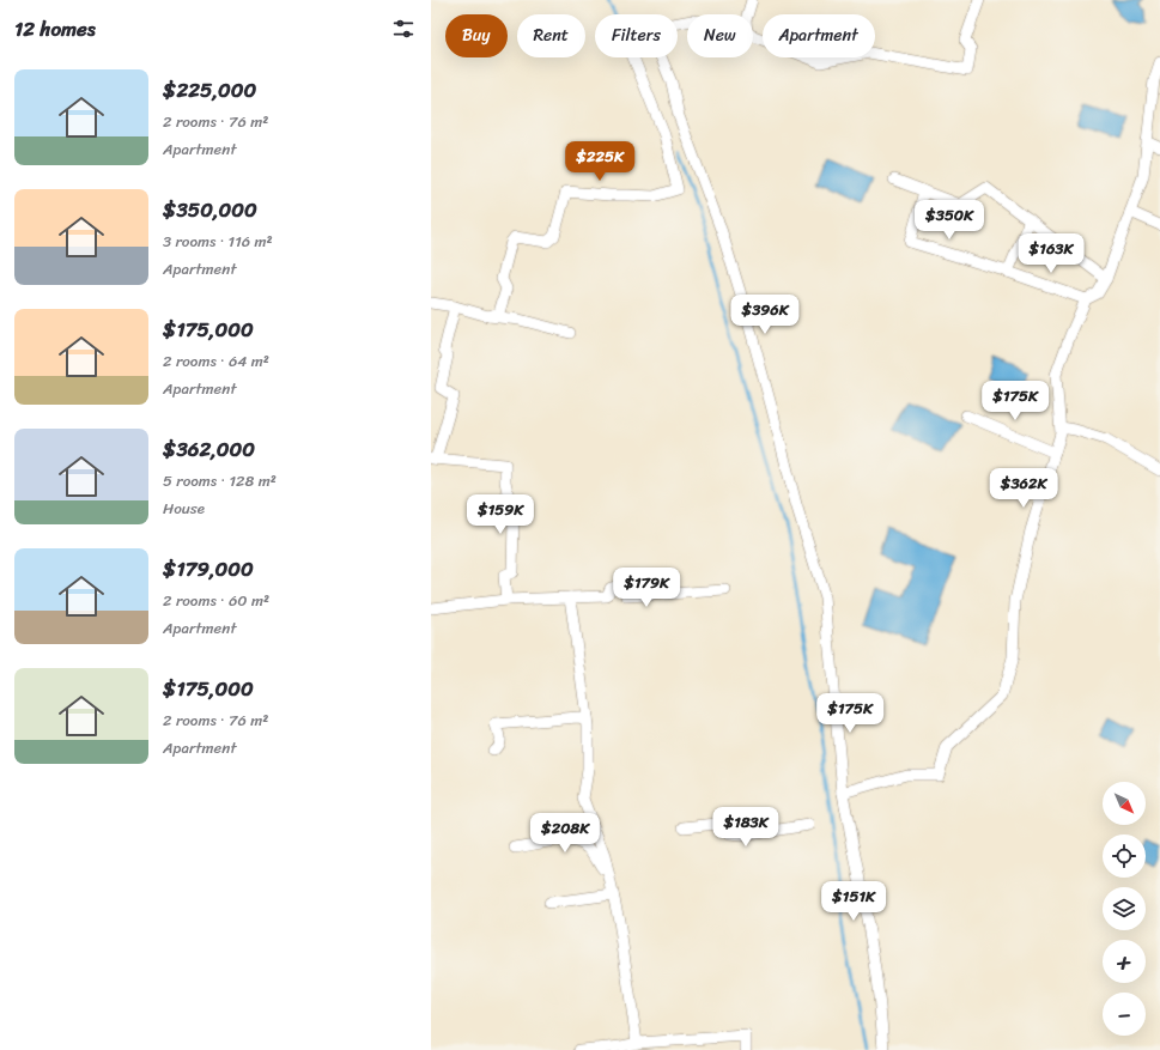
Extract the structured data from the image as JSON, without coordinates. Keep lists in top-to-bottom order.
{
  "north": "bottom right",
  "page": {
    "heading": "12 homes",
    "chip": [
      "Buy",
      "Rent",
      "Filters",
      "New",
      "Apartment"
    ],
    "list": [
      {
        "name": "$225,000",
        "note": "2 rooms · 76 m² · Apartment"
      },
      {
        "name": "$350,000",
        "note": "3 rooms · 116 m² · Apartment"
      },
      {
        "name": "$175,000",
        "note": "2 rooms · 64 m² · Apartment"
      },
      {
        "name": "$362,000",
        "note": "5 rooms · 128 m² · House"
      },
      {
        "name": "$179,000",
        "note": "2 rooms · 60 m² · Apartment"
      },
      {
        "name": "$175,000",
        "note": "2 rooms · 76 m² · Apartment"
      }
    ],
    "price": [
      "$225K",
      "$350K",
      "$163K",
      "$396K",
      "$175K",
      "$362K",
      "$159K",
      "$179K",
      "$175K",
      "$183K",
      "$208K",
      "$151K"
    ],
    "map_buttons": ["+", "−"]
  }
}
